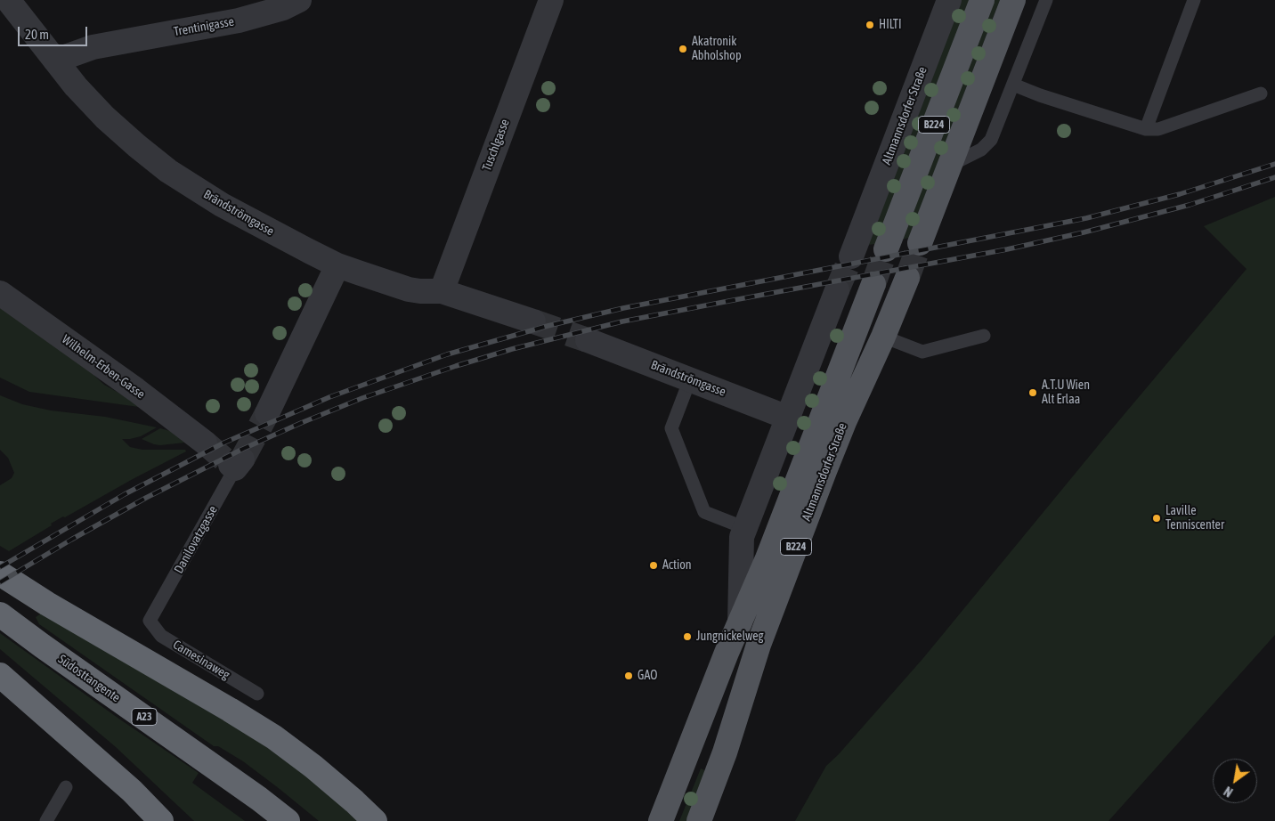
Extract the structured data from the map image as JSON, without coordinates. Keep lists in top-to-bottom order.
{
  "streets": {
    "highway": ["Südosttangente", "A23"],
    "main road": ["Altmannsdorfer Straße", "B224"],
    "street": [
      "Trentinigasse",
      "Tuschlgasse",
      "Brändströmgasse",
      "Wilhelm-Erben-Gasse"
    ],
    "lane": ["Danilovatzgasse", "Camesinaweg"]
  },
  "crossings": [
    ["Trentinigasse", "Brändströmgasse"],
    ["Altmannsdorfer Straße", "Brändströmgasse"],
    ["Tuschlgasse", "Brändströmgasse"],
    ["Danilovatzgasse", "Camesinaweg"]
  ],
  "places": [
    "HILTI",
    "Akatronik Abholshop",
    "A.T.U Wien Alt Erlaa",
    "Laville Tenniscenter",
    "Action",
    "Jungnickelweg",
    "GAO"
  ],
  "scale_bar": "20 m",
  "north": "bottom left"
}
